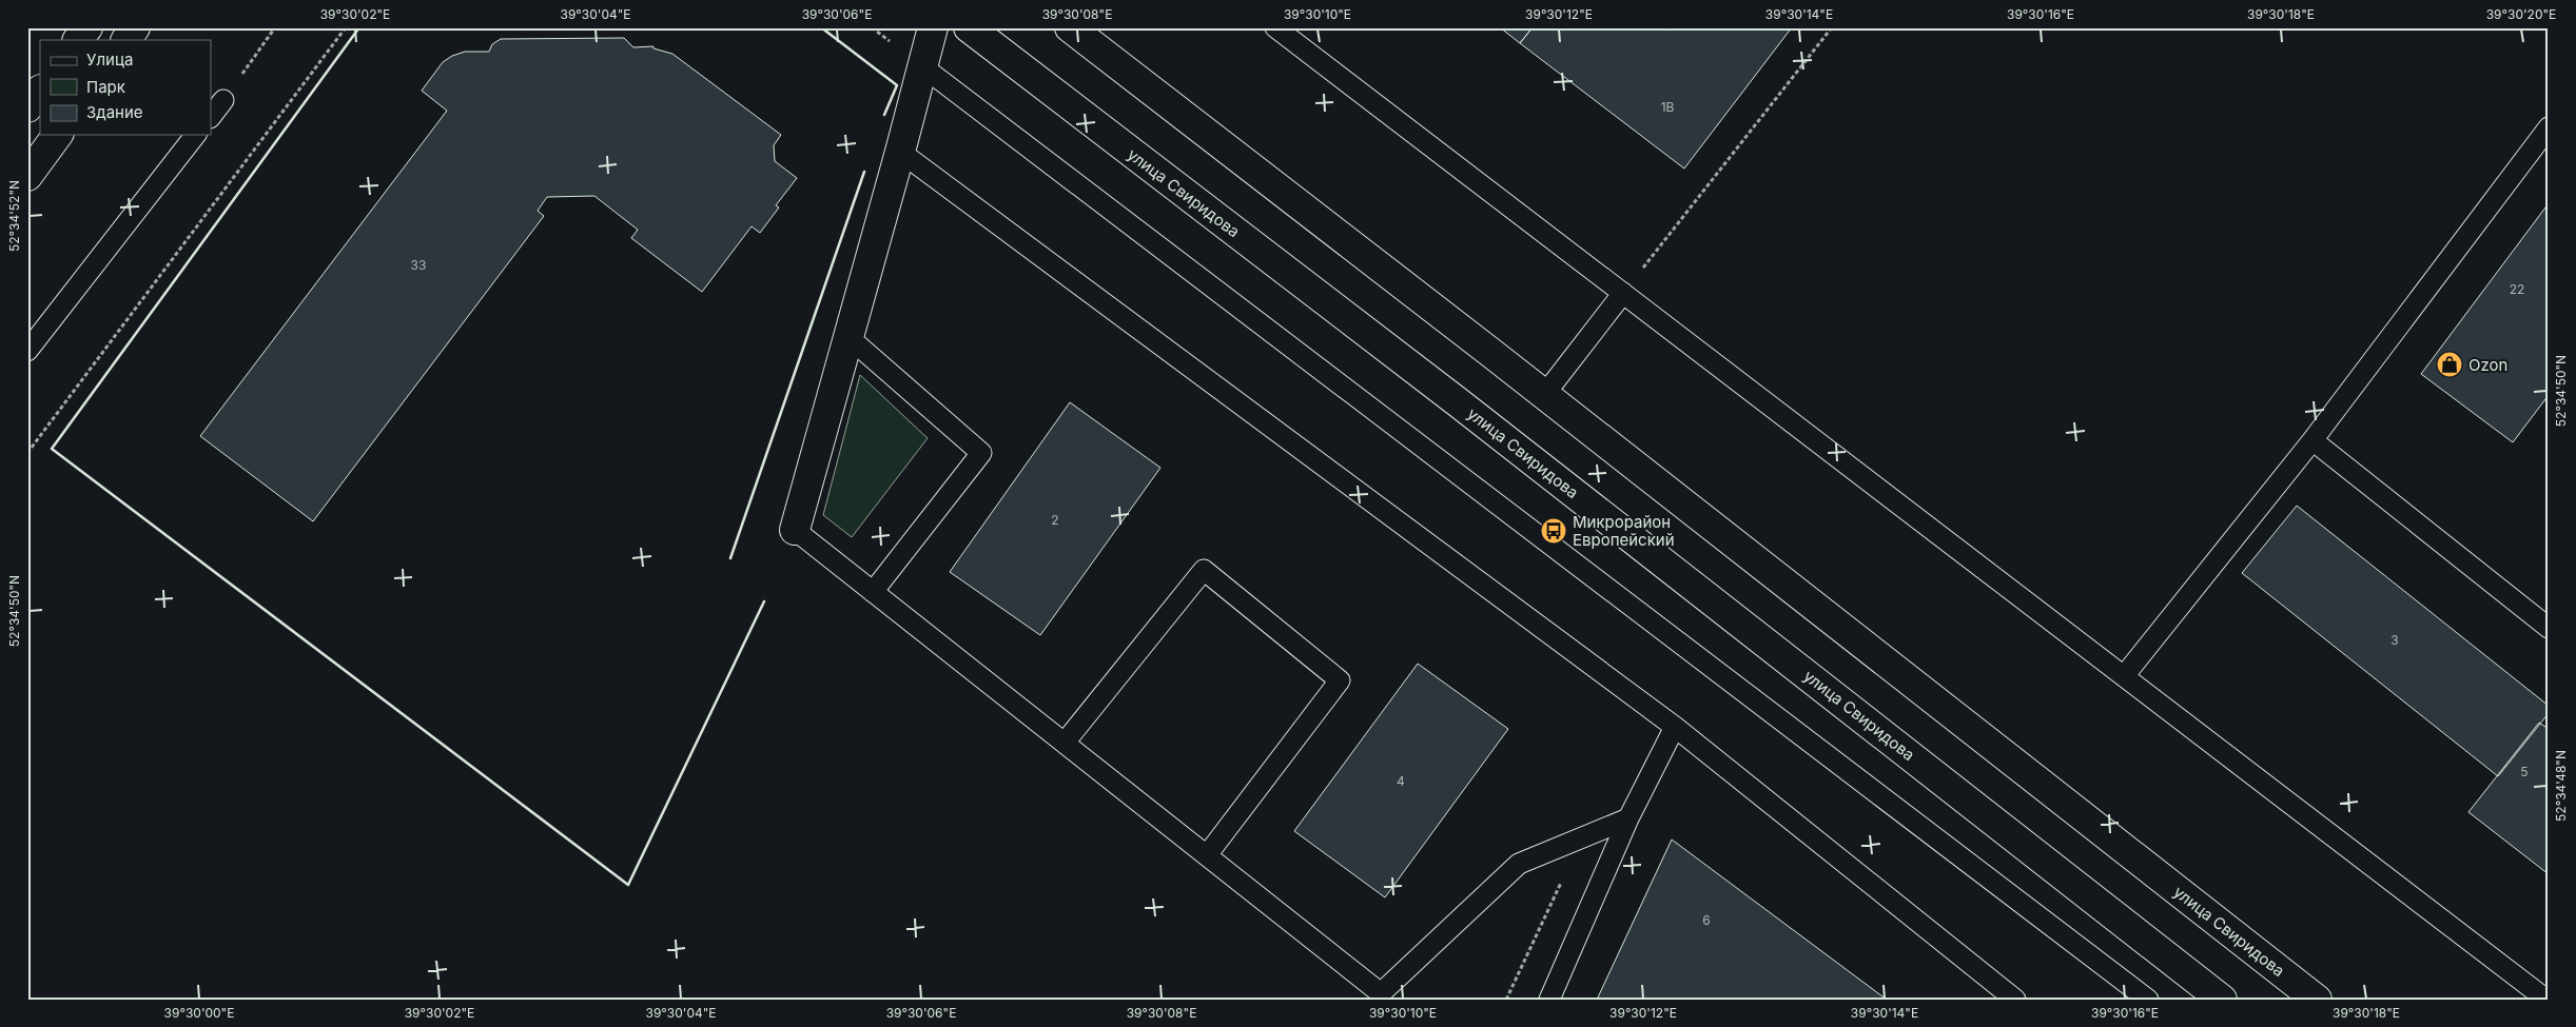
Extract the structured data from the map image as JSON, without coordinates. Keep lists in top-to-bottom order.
{
  "streets": {
    "street": ["улица Свиридова"]
  },
  "places": {
    "shop": ["Ozon"],
    "bus stop": ["Микрорайон Европейский"]
  },
  "house_numbers": [
    "1В",
    "33",
    "22",
    "2",
    "3",
    "5",
    "4",
    "6"
  ],
  "legend": ["Улица", "Парк", "Здание"],
  "coordinates": [
    "39°30'02\"E",
    "39°30'04\"E",
    "39°30'06\"E",
    "39°30'08\"E",
    "39°30'10\"E",
    "39°30'12\"E",
    "39°30'14\"E",
    "39°30'16\"E",
    "39°30'18\"E",
    "39°30'20\"E",
    "52°34'52\"N",
    "52°34'50\"N",
    "52°34'48\"N",
    "39°30'00\"E"
  ]
}
